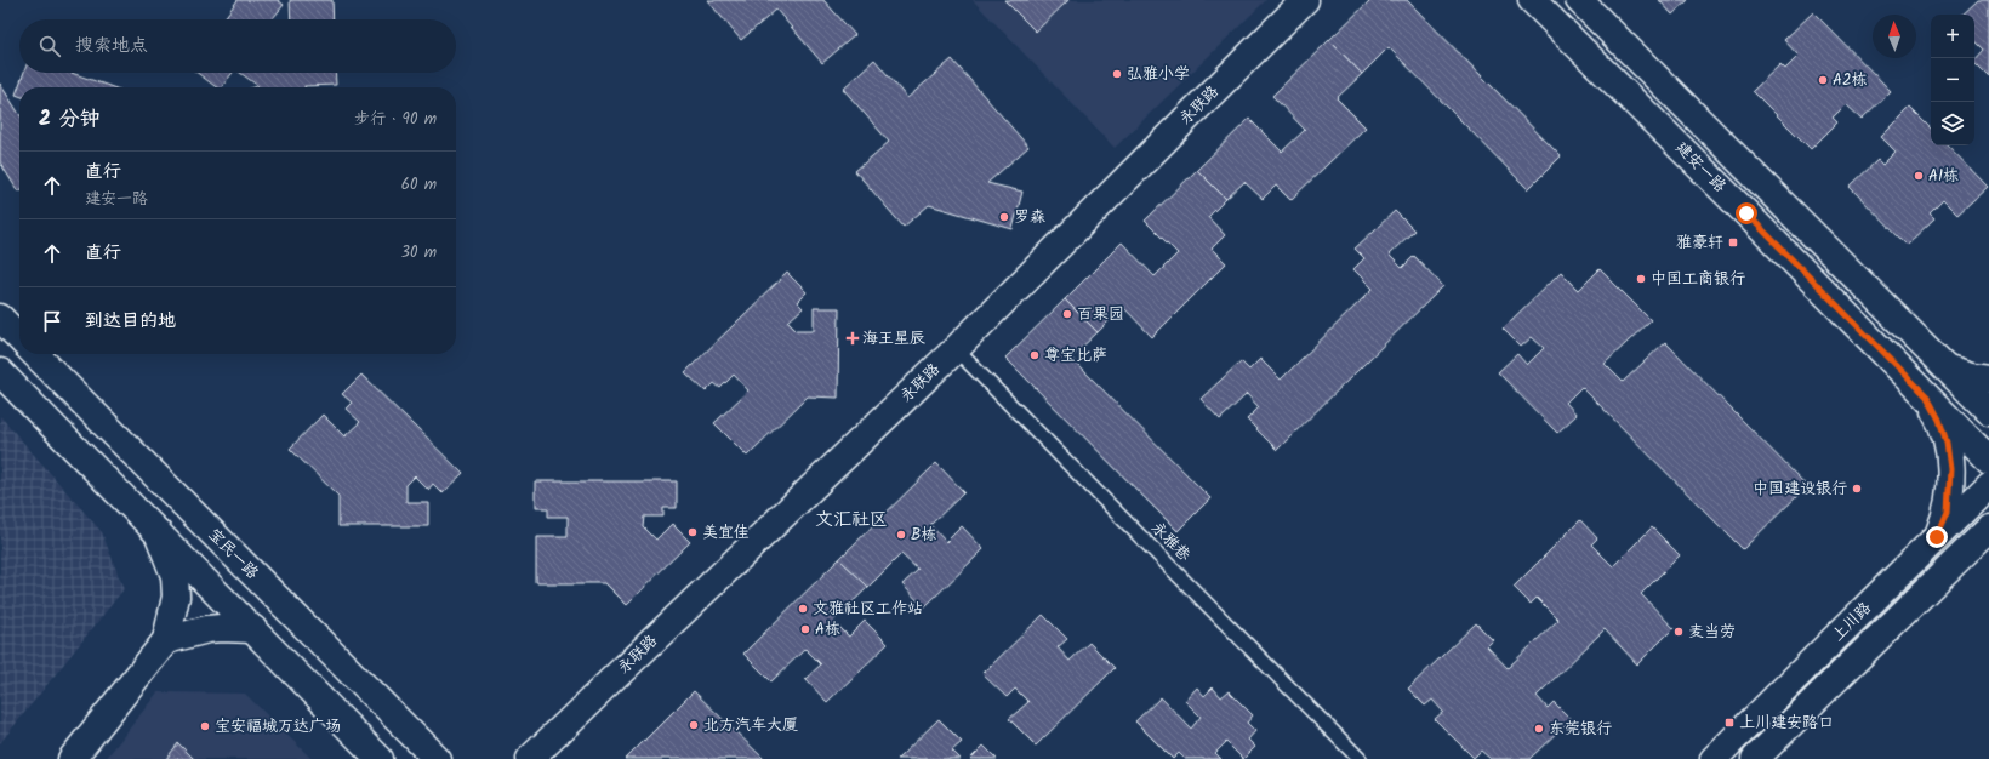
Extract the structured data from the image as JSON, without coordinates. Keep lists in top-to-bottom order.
{
  "streets": {
    "main road": [
      "永联路",
      "建安一路",
      "宝民一路",
      "上川路"
    ],
    "lane": ["永雅巷"]
  },
  "crossings": [
    ["永联路", "永雅巷"]
  ],
  "districts": ["文汇社区"],
  "places": {
    "other": [
      "弘雅小学",
      "A2栋",
      "A1栋",
      "罗森",
      "中国工商银行",
      "百果园",
      "尊宝比萨",
      "中国建设银行",
      "美宜佳",
      "B栋",
      "文雅社区工作站",
      "A栋",
      "麦当劳",
      "北方汽车大厦",
      "宝安福城万达广场",
      "东莞银行"
    ],
    "transit": ["雅豪轩", "上川建安路口"],
    "health": ["海王星辰"]
  },
  "north": "top",
  "page": {
    "map_buttons": ["+", "−"],
    "search": "搜索地点",
    "heading": ["2 分钟", "步行 · 90 m"],
    "list": [
      ["直行", "建安一路", "60 m"],
      ["直行", "30 m"],
      "到达目的地"
    ]
  }
}
